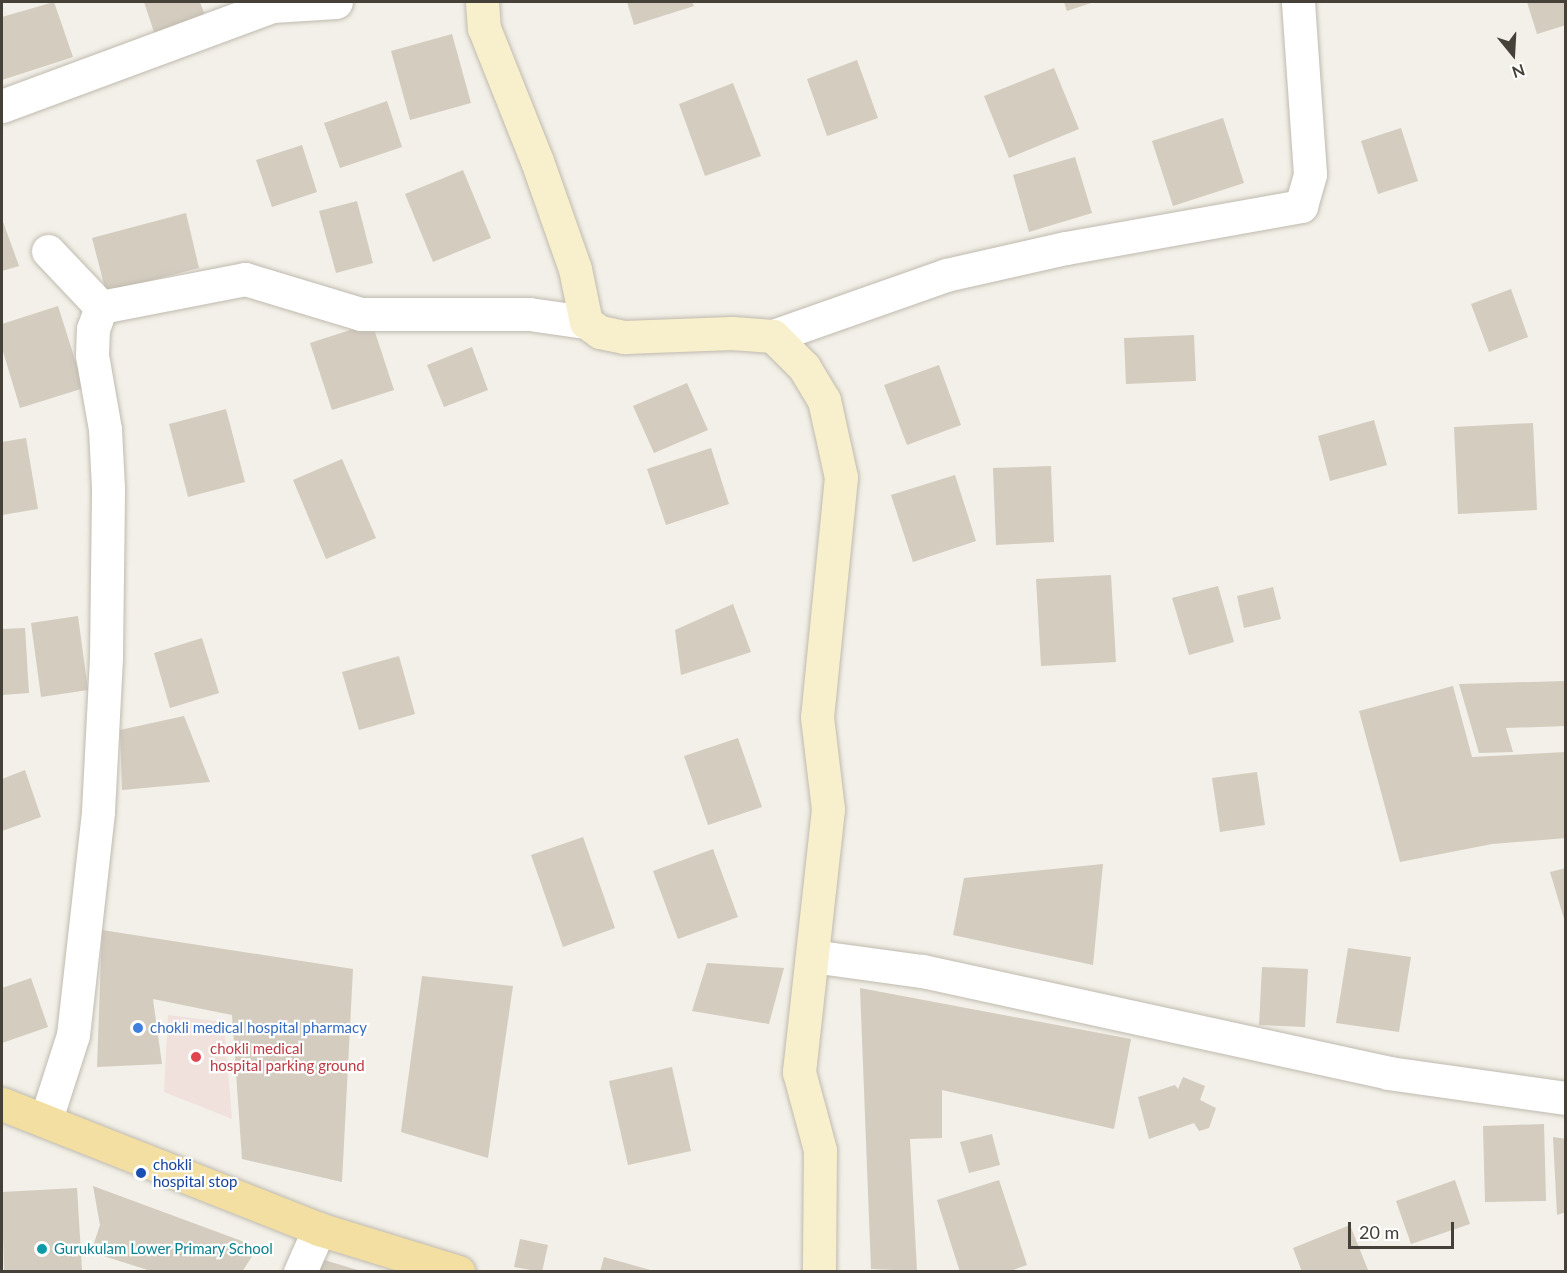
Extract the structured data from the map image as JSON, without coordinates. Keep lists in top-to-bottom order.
{
  "places": [
    "chokli medical hospital pharmacy",
    "chokli medical hospital parking ground",
    "chokli hospital stop",
    "Gurukulam Lower Primary School"
  ],
  "scale_bar": "20 m",
  "north": "bottom"
}
